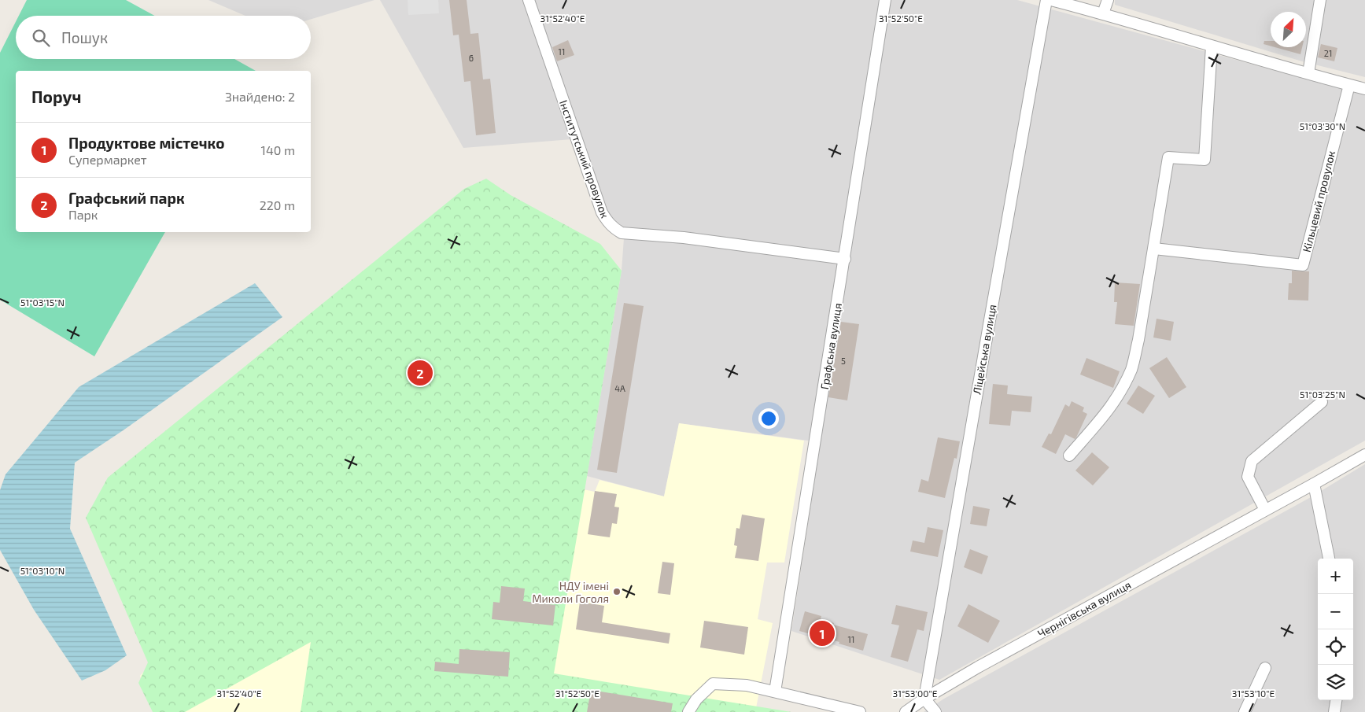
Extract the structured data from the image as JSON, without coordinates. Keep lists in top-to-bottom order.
{
  "streets": {
    "street": [
      "Інститутський провулок",
      "Кільцевий провулок",
      "Графська вулиця",
      "Ліцейська вулиця",
      "Чернігівська вулиця"
    ]
  },
  "crossings": [
    ["Інститутський провулок", "Графська вулиця"],
    ["Ліцейська вулиця", "Чернігівська вулиця"]
  ],
  "places": ["НДУ імені Миколи Гоголя"],
  "house_numbers": [
    "11",
    "21",
    "6",
    "5",
    "4А",
    "11"
  ],
  "north": "top right",
  "page": {
    "search": "Пошук",
    "heading": ["Поруч", "Знайдено: 2"],
    "list": [
      {
        "mark": "1",
        "name": "Продуктове містечко",
        "note": "Супермаркет",
        "value": "140 m"
      },
      {
        "mark": "2",
        "name": "Графський парк",
        "note": "Парк",
        "value": "220 m"
      }
    ],
    "pins": ["2", "1"],
    "map_buttons": ["+", "−"]
  },
  "coordinates": [
    "31°52'40\"E",
    "31°52'50\"E",
    "51°03'30\"N",
    "51°03'15\"N",
    "51°03'25\"N",
    "51°03'10\"N",
    "31°53'00\"E",
    "31°53'10\"E"
  ]
}
